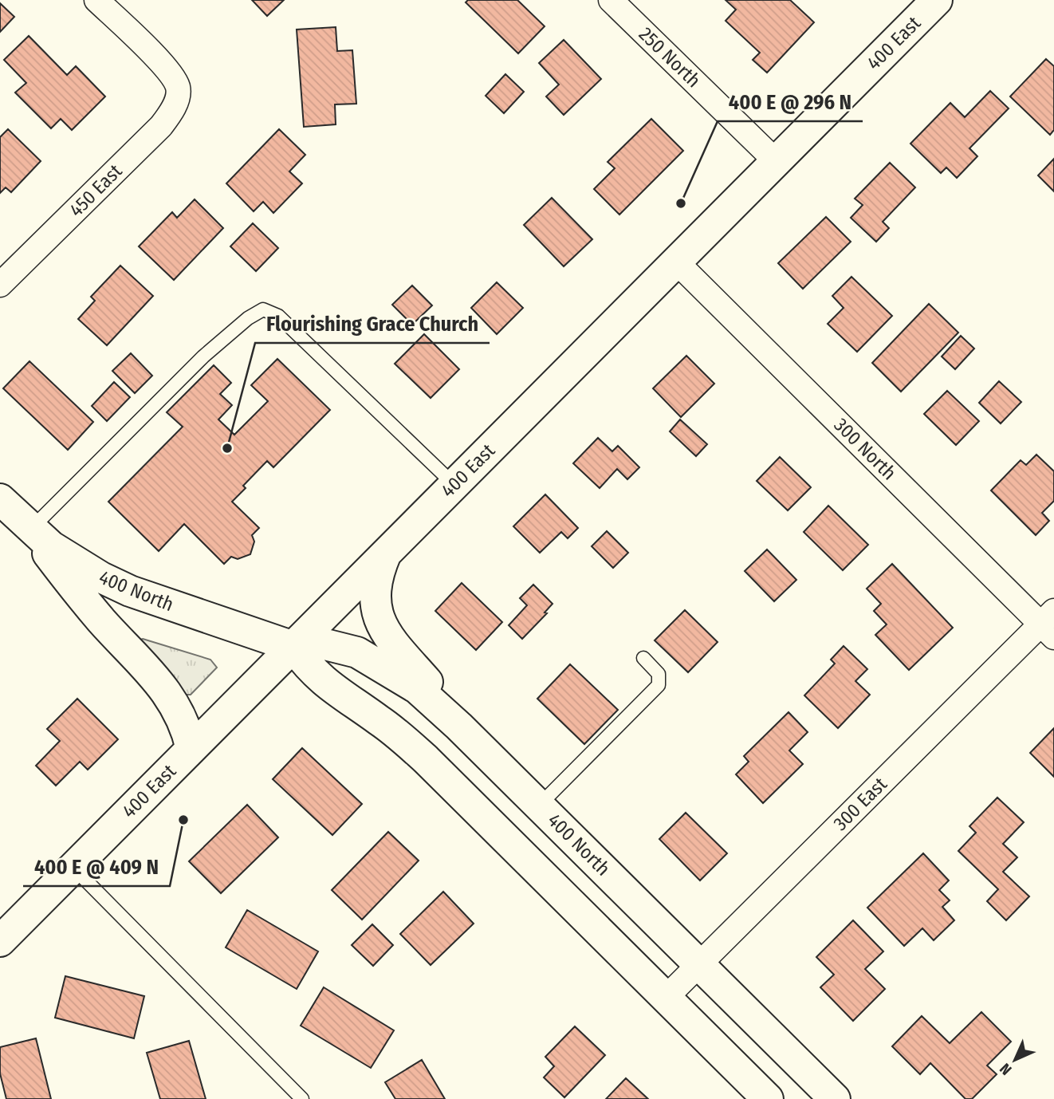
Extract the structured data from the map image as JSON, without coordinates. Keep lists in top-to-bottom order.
{
  "streets": {
    "main road": ["400 East", "400 North"],
    "street": [
      "250 North",
      "450 East",
      "300 North",
      "300 East"
    ]
  },
  "crossings": [
    ["400 East", "250 North"],
    ["400 East", "300 North"],
    ["400 East", "400 North"],
    ["300 North", "300 East"],
    ["400 North", "300 East"]
  ],
  "places": ["400 E @ 296 N", "Flourishing Grace Church", "400 E @ 409 N"],
  "north": "bottom left"
}
